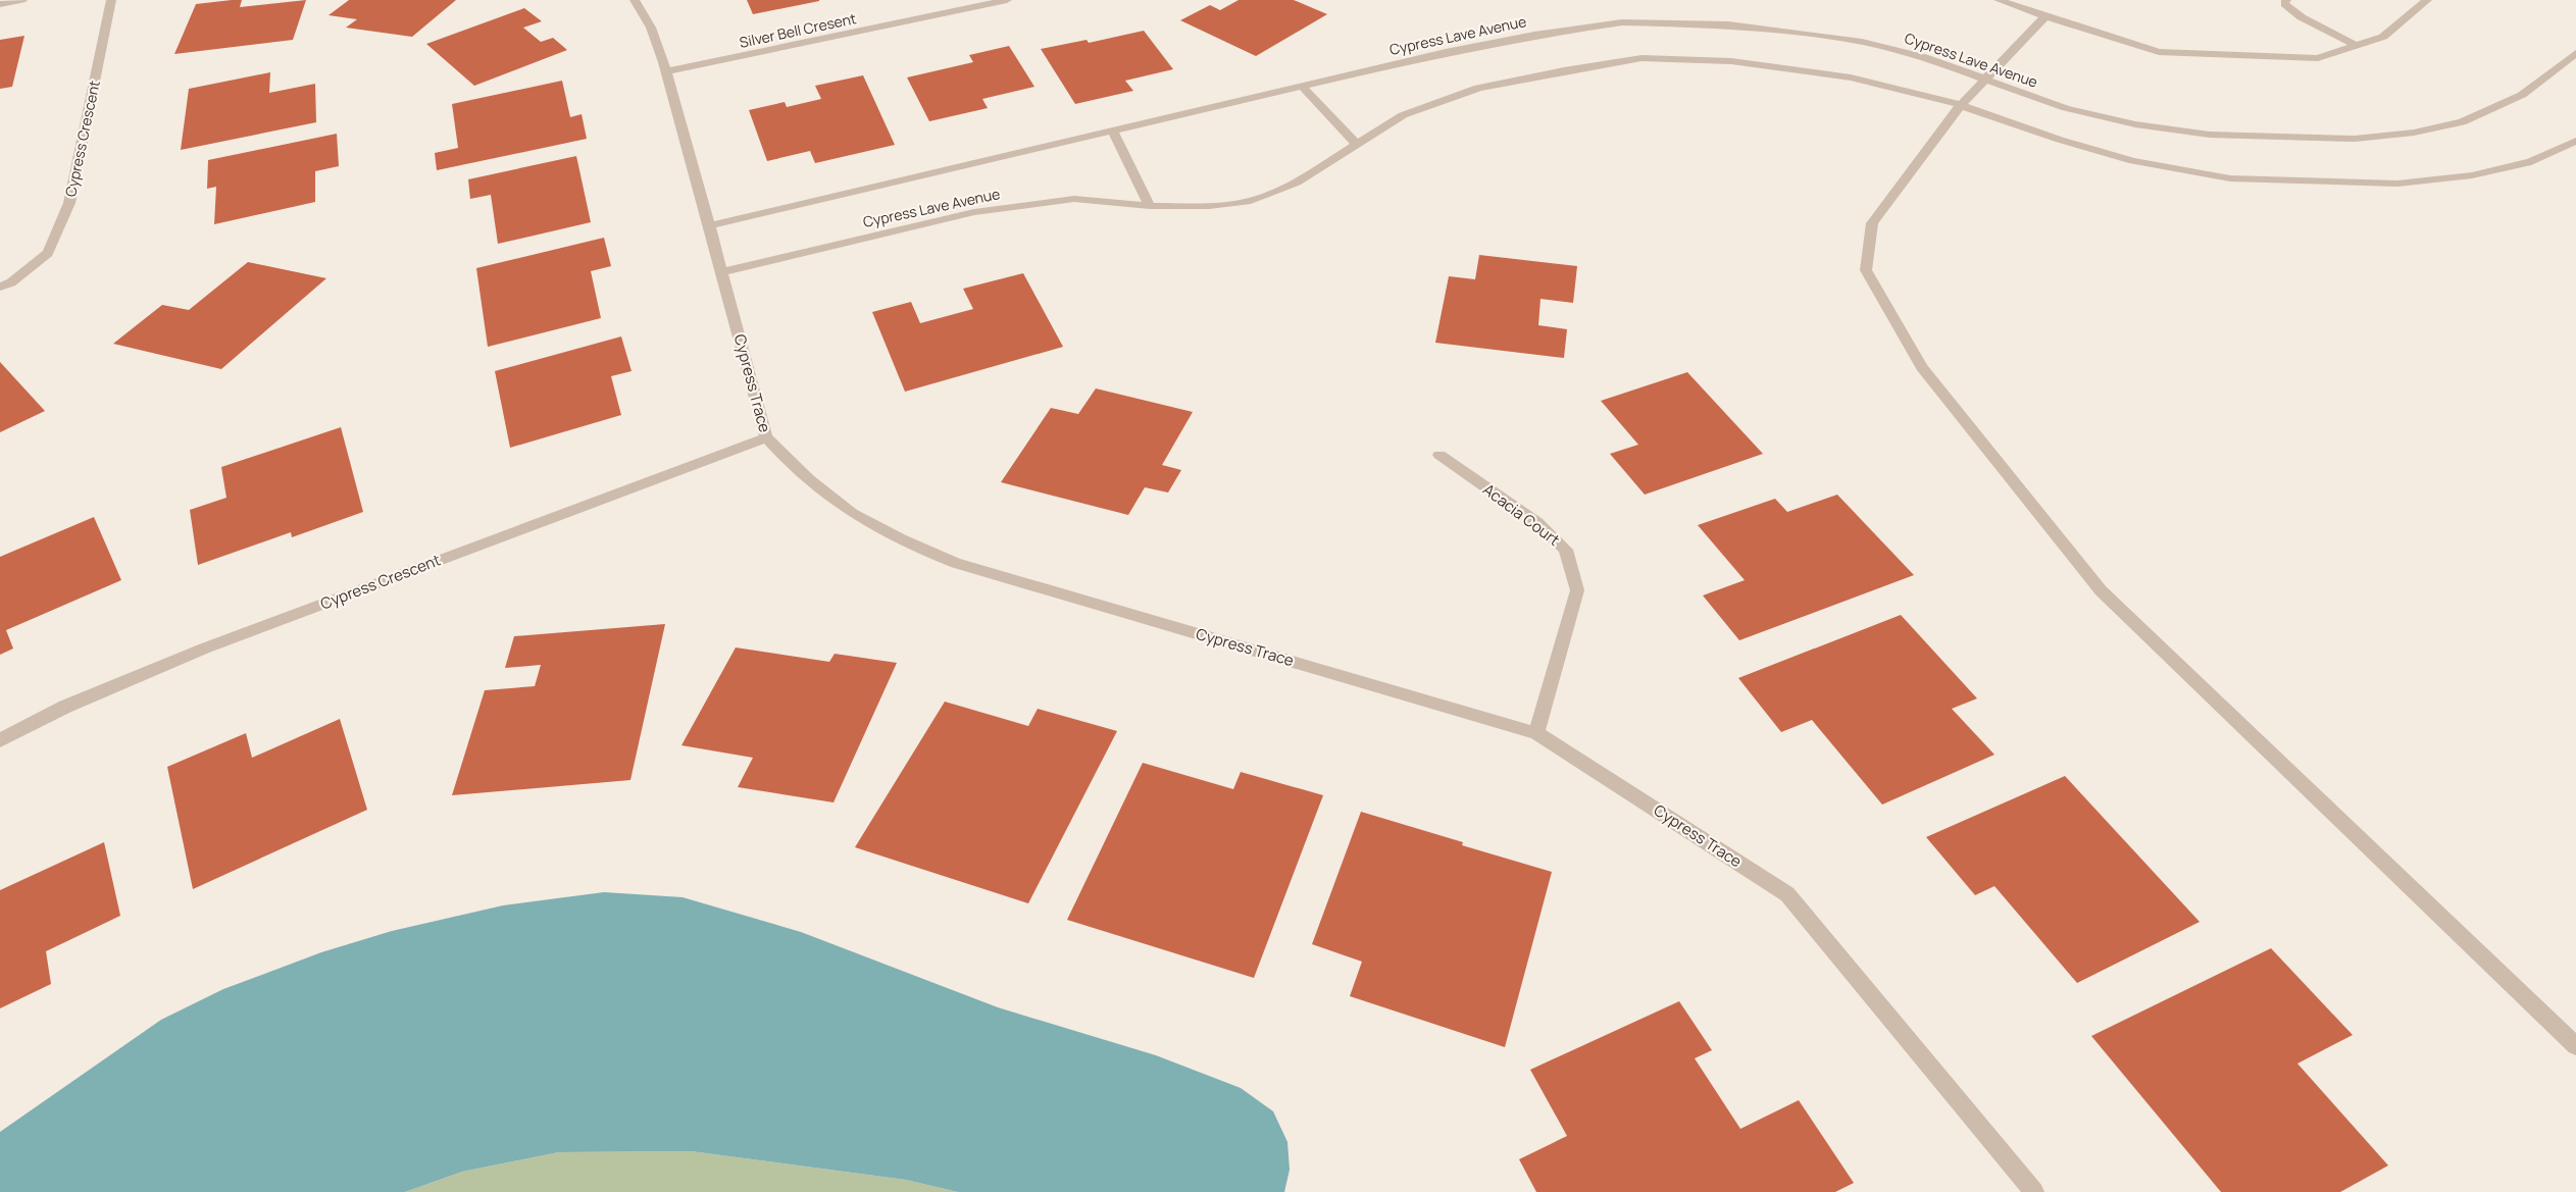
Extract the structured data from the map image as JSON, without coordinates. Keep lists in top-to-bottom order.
{
  "streets": {
    "street": [
      "Silver Bell Cresent",
      "Cypress Lave Avenue",
      "Cypress Crescent",
      "Cypress Trace",
      "Acacia Court"
    ]
  },
  "crossings": [
    ["Silver Bell Cresent", "Cypress Trace"],
    ["Cypress Lave Avenue", "Cypress Trace"],
    ["Cypress Crescent", "Cypress Trace"],
    ["Cypress Trace", "Acacia Court"]
  ]
}
